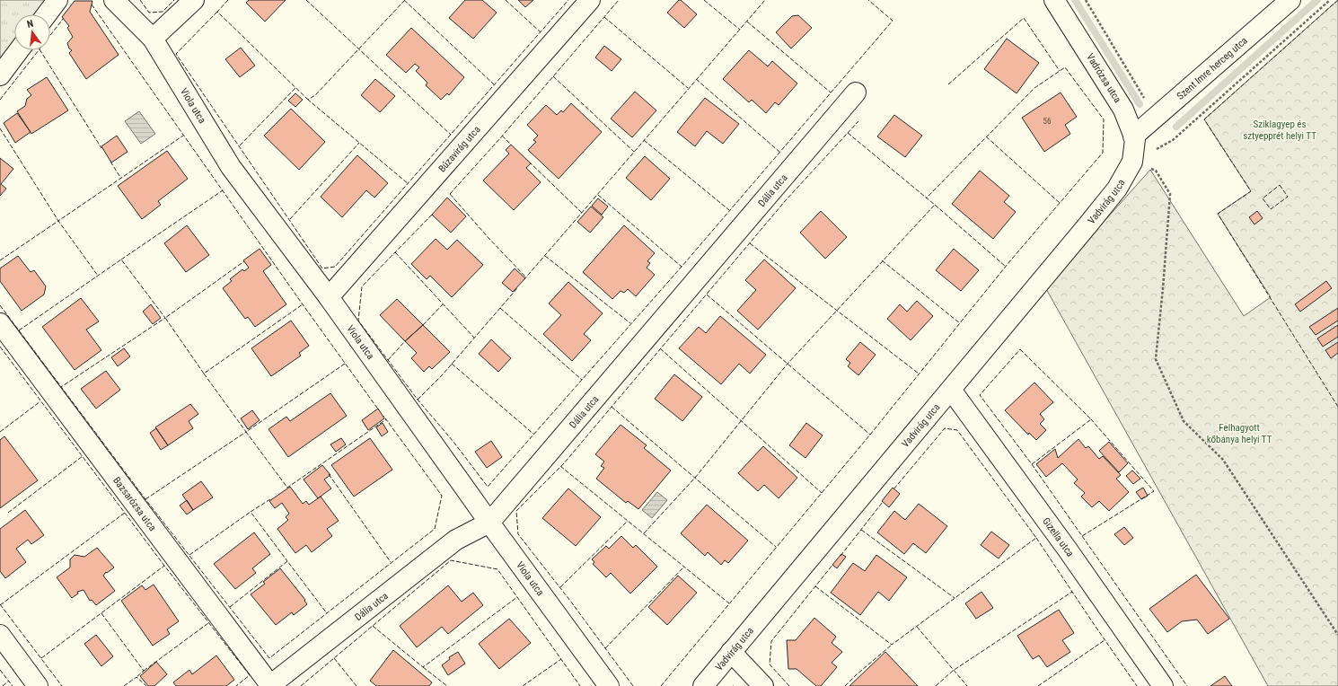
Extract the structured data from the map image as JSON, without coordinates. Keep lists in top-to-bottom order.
{
  "streets": {
    "street": [
      "Szent Imre herceg utca",
      "Vadrózsa utca",
      "Viola utca",
      "Búzavirág utca",
      "Dália utca",
      "Vadvirág utca",
      "Bazsarózsa utca",
      "Gizella utca"
    ]
  },
  "crossings": [
    ["Szent Imre herceg utca", "Vadrózsa utca"],
    ["Vadrózsa utca", "Vadvirág utca"],
    ["Viola utca", "Búzavirág utca"],
    ["Viola utca", "Dália utca"],
    ["Dália utca", "Bazsarózsa utca"],
    ["Vadvirág utca", "Gizella utca"]
  ],
  "parks": ["Sziklagyep és sztyepprét helyi TT", "Felhagyott kőbánya helyi TT"],
  "house_numbers": ["56"],
  "north": "top"
}
